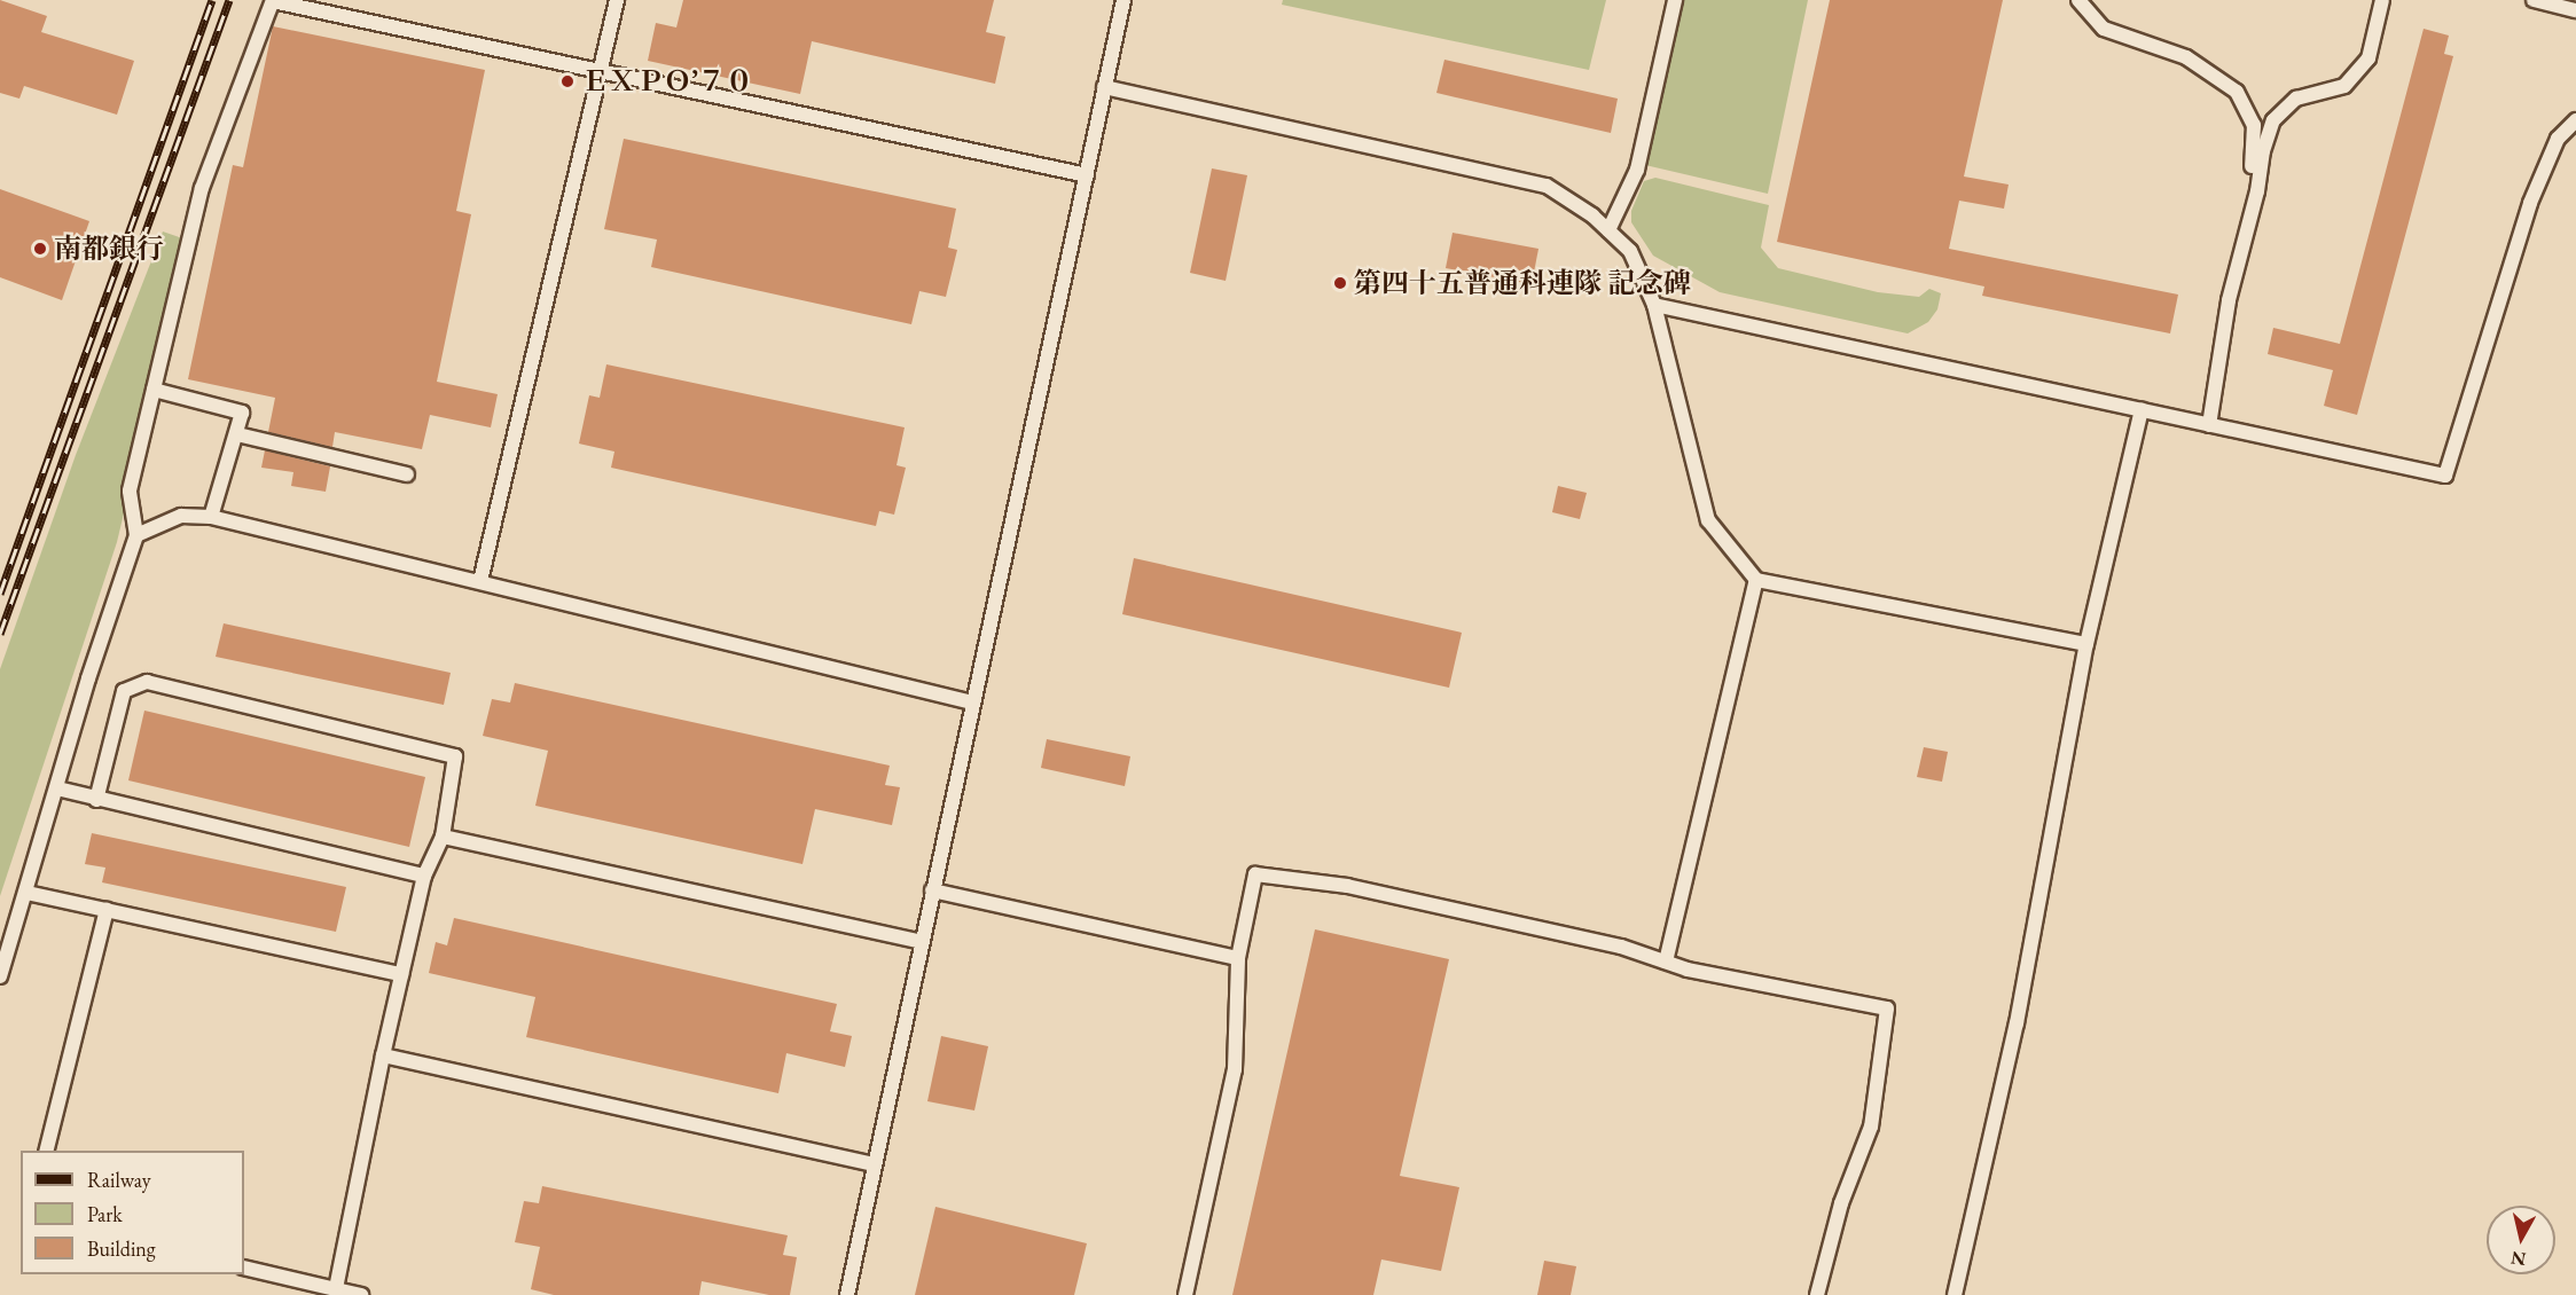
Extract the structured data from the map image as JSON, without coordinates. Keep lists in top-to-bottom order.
{
  "places": ["ＥＸＰＯ’７０", "南都銀行", "第四十五普通科連隊 記念碑"],
  "legend": ["Railway", "Park", "Building"],
  "north": "bottom"
}
